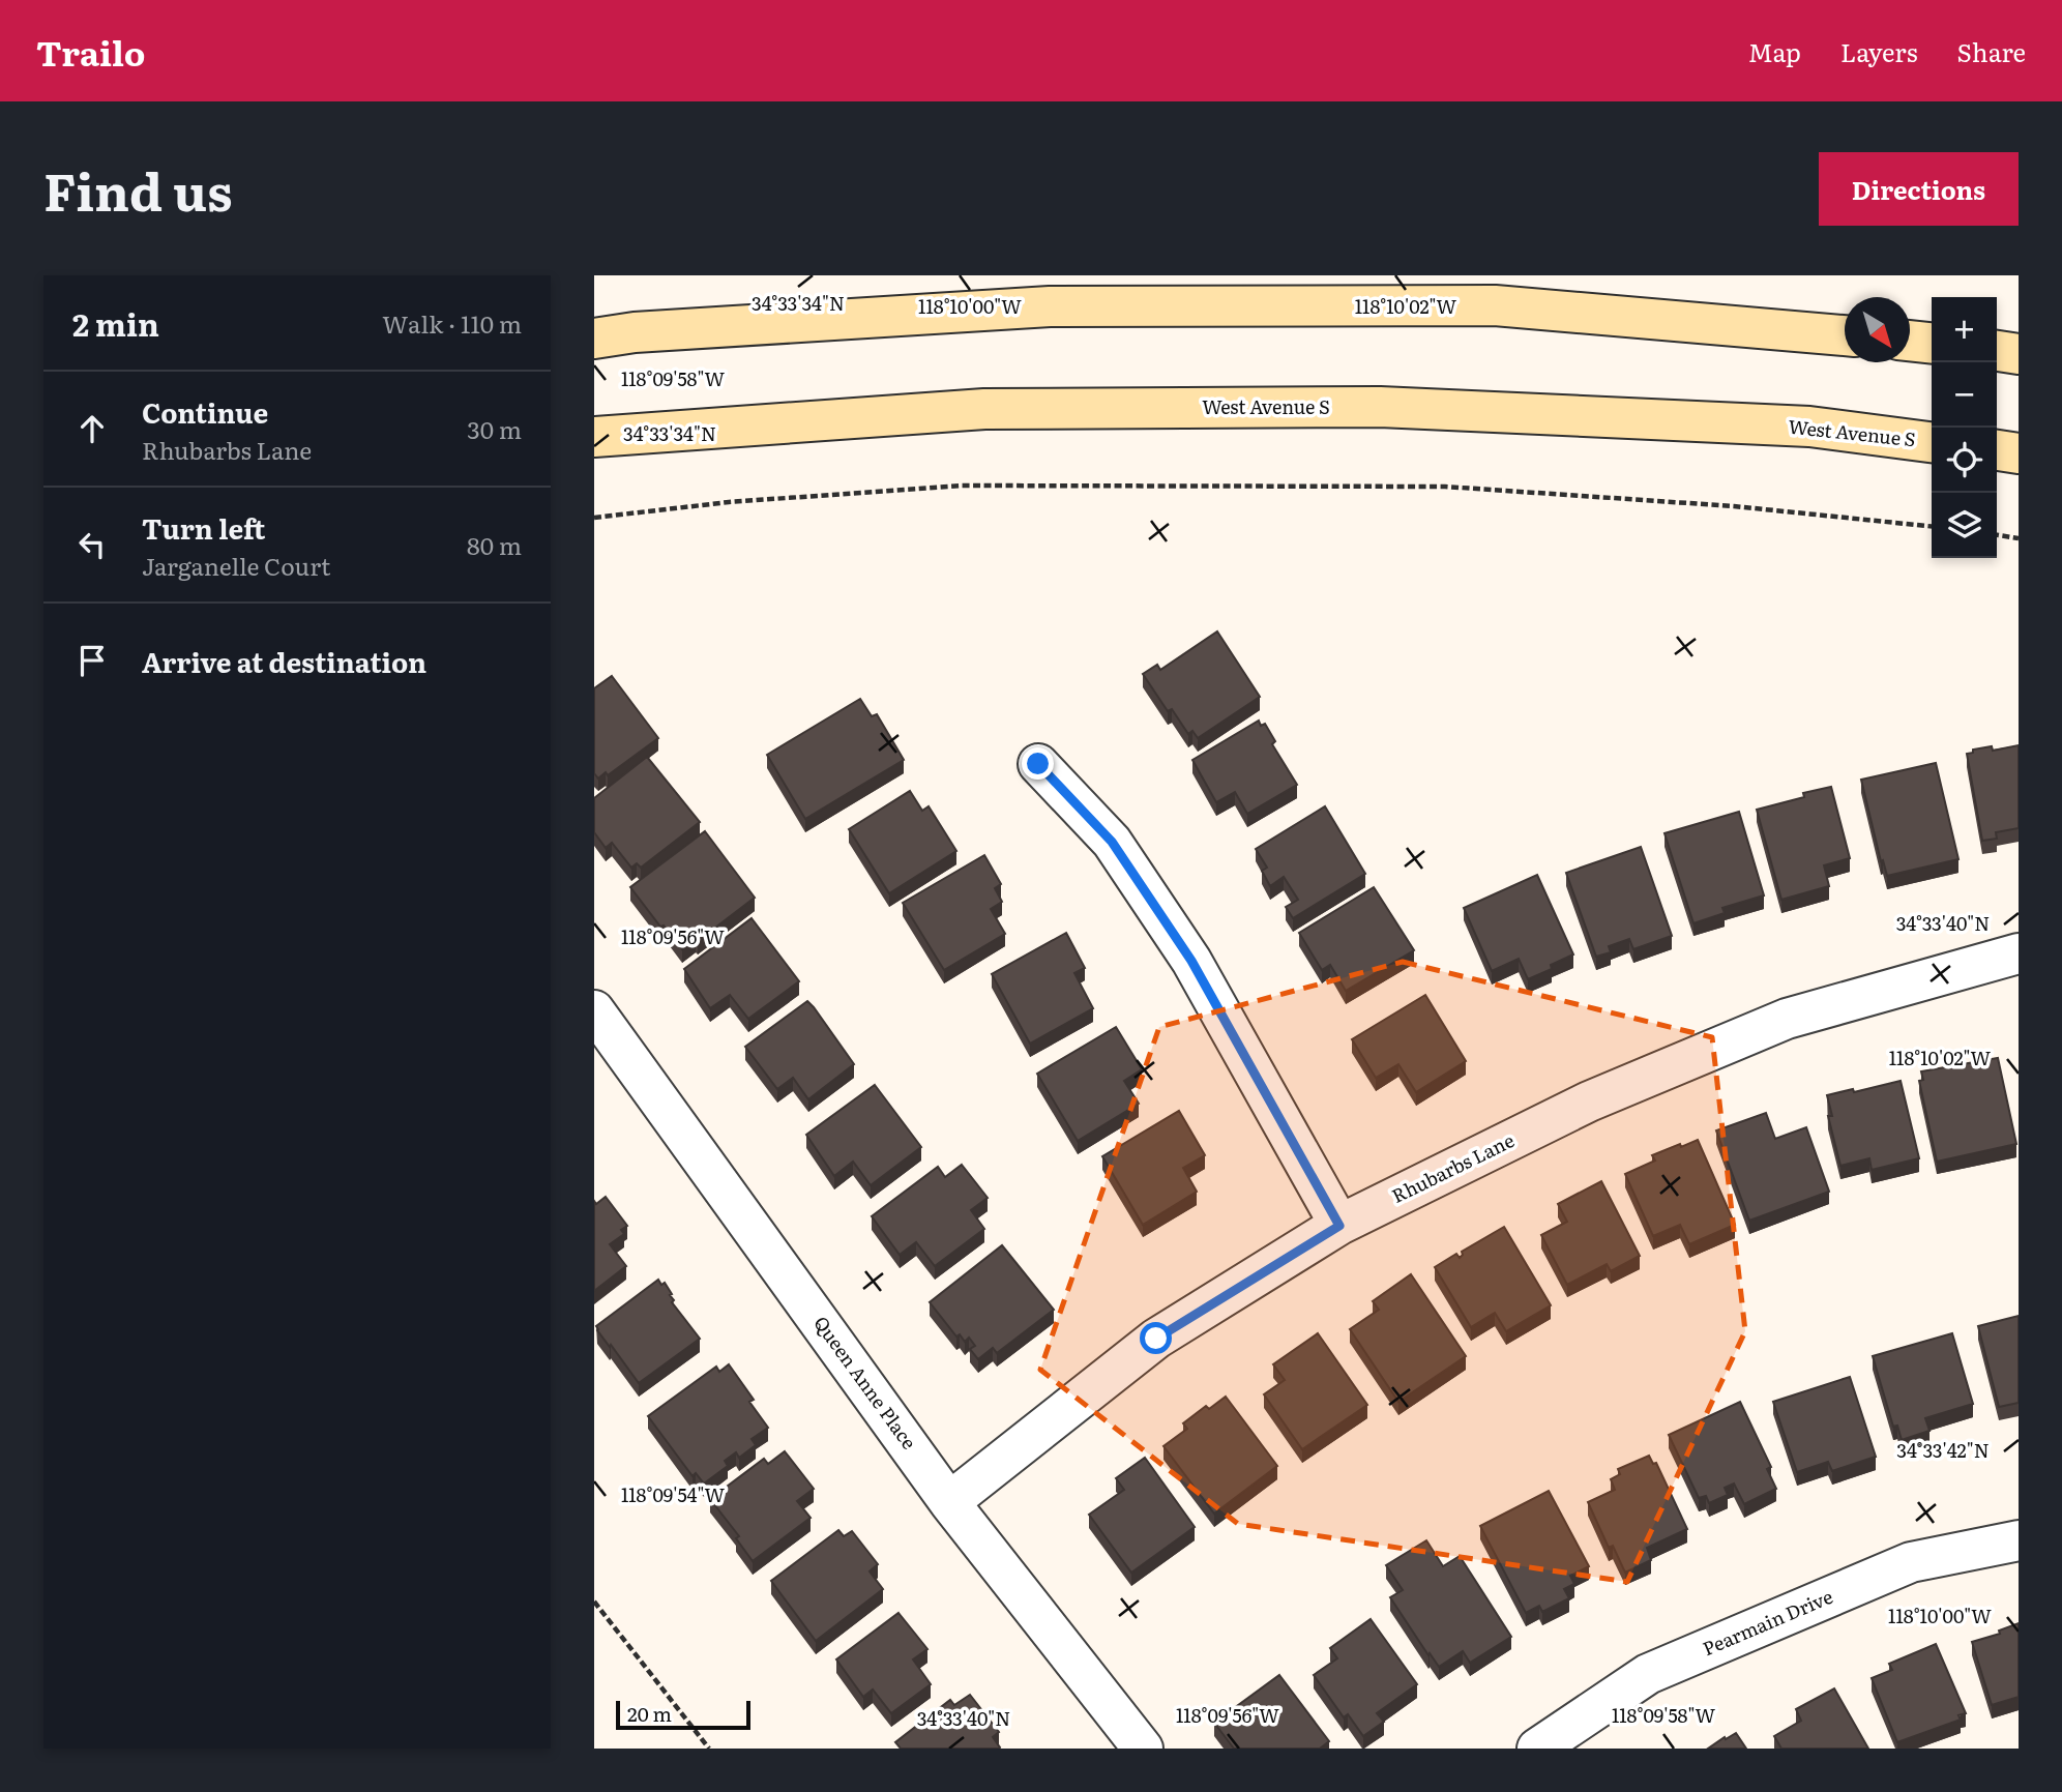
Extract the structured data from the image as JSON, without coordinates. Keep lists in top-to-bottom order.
{
  "streets": {
    "street": [
      "West Avenue S",
      "Rhubarbs Lane",
      "Queen Anne Place",
      "Pearmain Drive"
    ]
  },
  "crossings": [
    ["Rhubarbs Lane", "Queen Anne Place"]
  ],
  "scale_bar": "20 m",
  "north": "bottom right",
  "page": {
    "header": "Trailo",
    "nav": ["Map", "Layers", "Share"],
    "title": "Find us",
    "buttons": "Directions",
    "heading": ["2 min", "Walk · 110 m"],
    "map_buttons": ["+", "−"],
    "list": [
      ["Continue", "Rhubarbs Lane", "30 m"],
      ["Turn left", "Jarganelle Court", "80 m"],
      "Arrive at destination"
    ],
    "scale": "20 m"
  },
  "coordinates": [
    "34°33'34\"N",
    "118°10'00\"W",
    "118°10'02\"W",
    "118°09'58\"W",
    "34°33'40\"N",
    "118°09'56\"W",
    "34°33'42\"N",
    "118°09'54\"W"
  ]
}
